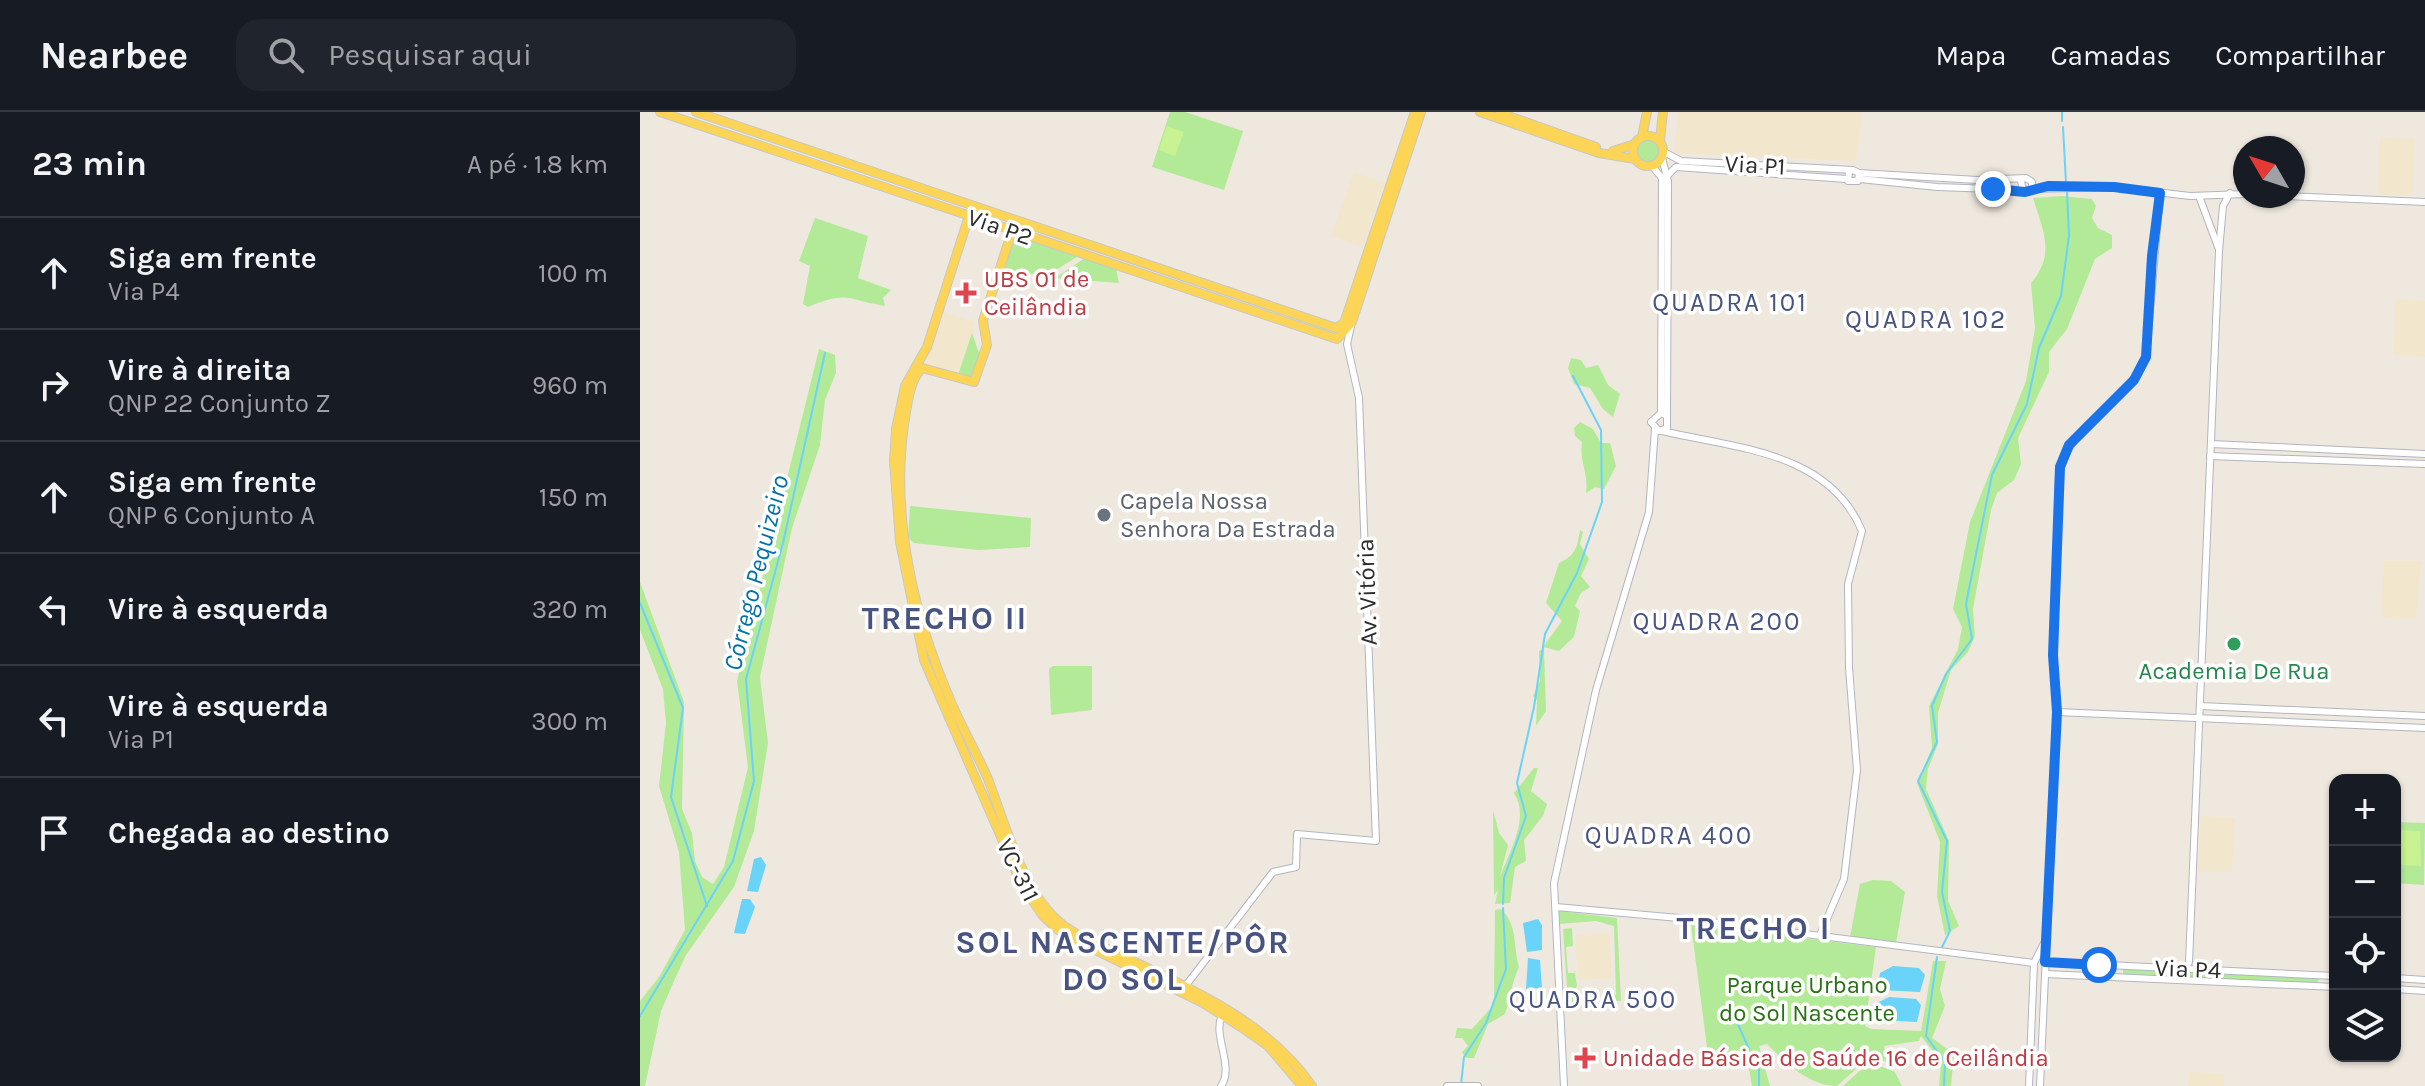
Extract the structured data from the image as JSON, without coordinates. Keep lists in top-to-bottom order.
{
  "streets": {
    "main road": ["Via P2", "VC-311"],
    "street": ["Via P1", "Av. Vitória", "Via P4"]
  },
  "crossings": [
    ["Via P2", "Av. Vitória"],
    ["Av. Vitória", "VC-311"]
  ],
  "districts": [
    "QUADRA 101",
    "QUADRA 102",
    "TRECHO II",
    "QUADRA 200",
    "QUADRA 400",
    "TRECHO I",
    "SOL NASCENTE/PÔR DO SOL",
    "QUADRA 500"
  ],
  "water": ["Córrego Pequizeiro"],
  "parks": ["Parque Urbano do Sol Nascente"],
  "places": {
    "health": ["UBS 01 de Ceilândia", "Unidade Básica de Saúde 16 de Ceilândia"],
    "other": ["Capela Nossa Senhora Da Estrada", "Academia De Rua"]
  },
  "north": "top left",
  "page": {
    "header": "Nearbee",
    "search": "Pesquisar aqui",
    "nav": ["Mapa", "Camadas", "Compartilhar"],
    "heading": ["23 min", "A pé · 1.8 km"],
    "list": [
      ["Siga em frente", "Via P4", "100 m"],
      ["Vire à direita", "QNP 22 Conjunto Z", "960 m"],
      ["Siga em frente", "QNP 6 Conjunto A", "150 m"],
      ["Vire à esquerda", "320 m"],
      ["Vire à esquerda", "Via P1", "300 m"],
      "Chegada ao destino"
    ],
    "map_buttons": ["+", "−"]
  }
}
